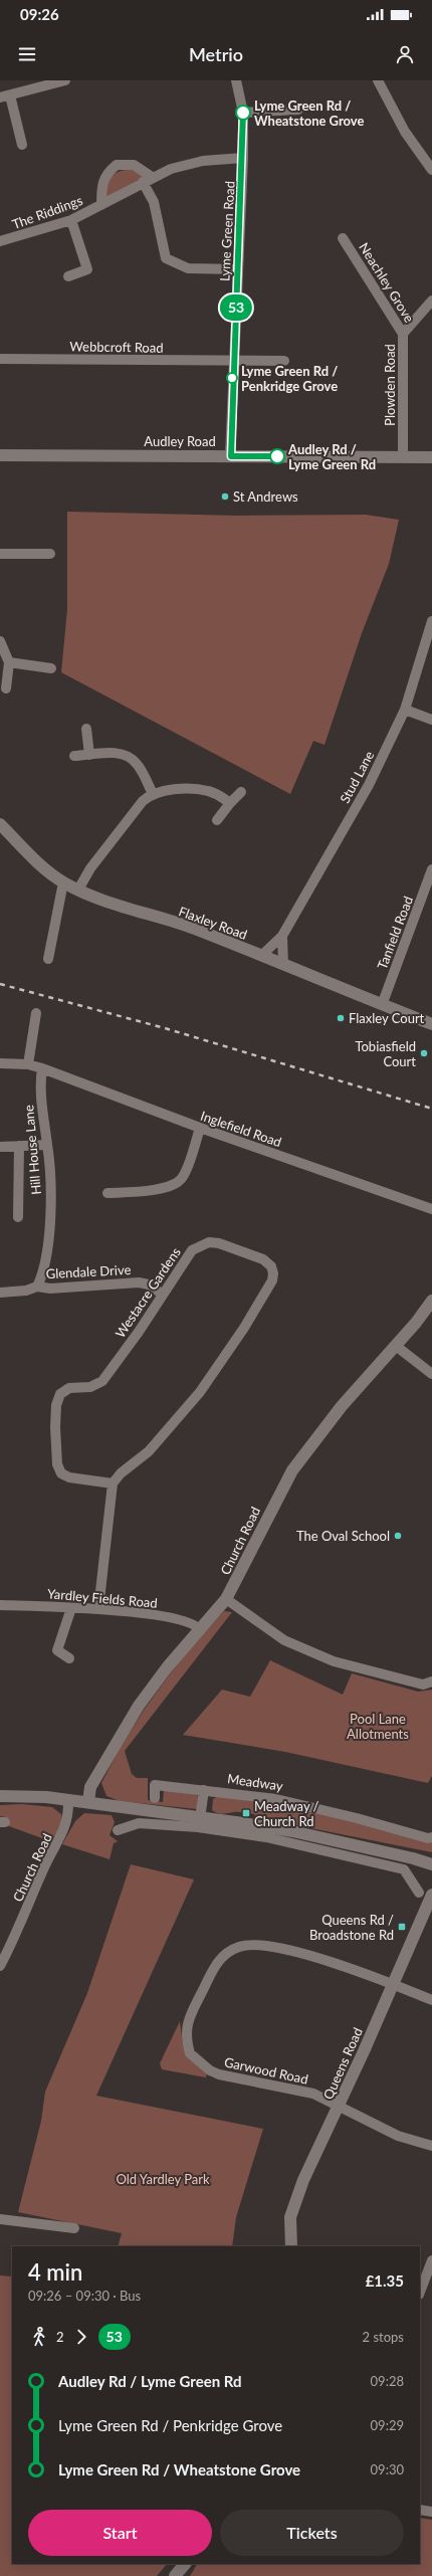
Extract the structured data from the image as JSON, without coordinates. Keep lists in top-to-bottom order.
{
  "streets": {
    "street": [
      "The Riddings",
      "Lyme Green Road",
      "Neachley Grove",
      "Webbcroft Road",
      "Plowden Road",
      "Audley Road",
      "Stud Lane",
      "Flaxley Road",
      "Tanfield Road",
      "Inglefield Road",
      "Hill House Lane",
      "Glendale Drive",
      "Westacre Gardens",
      "Church Road",
      "Yardley Fields Road",
      "Meadway",
      "Queens Road",
      "Garwood Road"
    ]
  },
  "crossings": [
    ["The Riddings", "Lyme Green Road"],
    ["Lyme Green Road", "Webbcroft Road"],
    ["Lyme Green Road", "Audley Road"],
    ["Neachley Grove", "Plowden Road"],
    ["Plowden Road", "Audley Road"],
    ["Stud Lane", "Flaxley Road"],
    ["Flaxley Road", "Tanfield Road"],
    ["Inglefield Road", "Hill House Lane"],
    ["Hill House Lane", "Glendale Drive"],
    ["Glendale Drive", "Westacre Gardens"],
    ["Church Road", "Yardley Fields Road"],
    ["Queens Road", "Garwood Road"]
  ],
  "parks": ["Pool Lane Allotments", "Old Yardley Park"],
  "places": {
    "other": [
      "Lyme Green Rd / Wheatstone Grove",
      "Lyme Green Rd / Penkridge Grove",
      "Audley Rd / Lyme Green Rd",
      "St Andrews",
      "Flaxley Court",
      "Tobiasfield Court",
      "The Oval School"
    ],
    "transit": ["Meadway / Church Rd", "Queens Rd / Broadstone Rd"]
  },
  "lines": ["bus line 53"],
  "page": {
    "status": "09:26",
    "header": "Metrio",
    "on_map": "53",
    "heading": ["4 min", "09:26 – 09:30 · Bus", "£1.35"],
    "legs": ["2", "53", "2 stops"],
    "list": [
      {
        "name": "Audley Rd / Lyme Green Rd",
        "value": "09:28"
      },
      {
        "name": "Lyme Green Rd / Penkridge Grove",
        "value": "09:29"
      },
      {
        "name": "Lyme Green Rd / Wheatstone Grove",
        "value": "09:30"
      }
    ],
    "buttons": ["Start", "Tickets"]
  }
}
